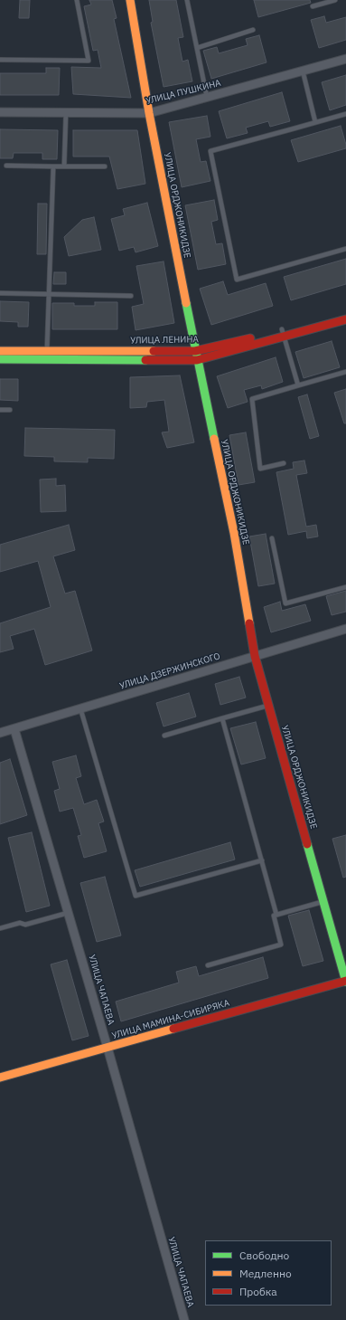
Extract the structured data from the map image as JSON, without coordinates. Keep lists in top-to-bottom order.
{
  "streets": {
    "main road": ["УЛИЦА ОРДЖОНИКИДЗЕ", "УЛИЦА ЛЕНИНА", "УЛИЦА МАМИНА-СИБИРЯКА"],
    "street": ["УЛИЦА ПУШКИНА", "УЛИЦА ДЗЕРЖИНСКОГО", "УЛИЦА ЧАПАЕВА"]
  },
  "crossings": [
    ["УЛИЦА ПУШКИНА", "УЛИЦА ОРДЖОНИКИДЗЕ"],
    ["УЛИЦА ОРДЖОНИКИДЗЕ", "УЛИЦА ЛЕНИНА"],
    ["УЛИЦА ОРДЖОНИКИДЗЕ", "УЛИЦА ДЗЕРЖИНСКОГО"],
    ["УЛИЦА ОРДЖОНИКИДЗЕ", "УЛИЦА МАМИНА-СИБИРЯКА"],
    ["УЛИЦА ДЗЕРЖИНСКОГО", "УЛИЦА ЧАПАЕВА"],
    ["УЛИЦА ЧАПАЕВА", "УЛИЦА МАМИНА-СИБИРЯКА"]
  ],
  "legend": ["Свободно", "Медленно", "Пробка"]
}
